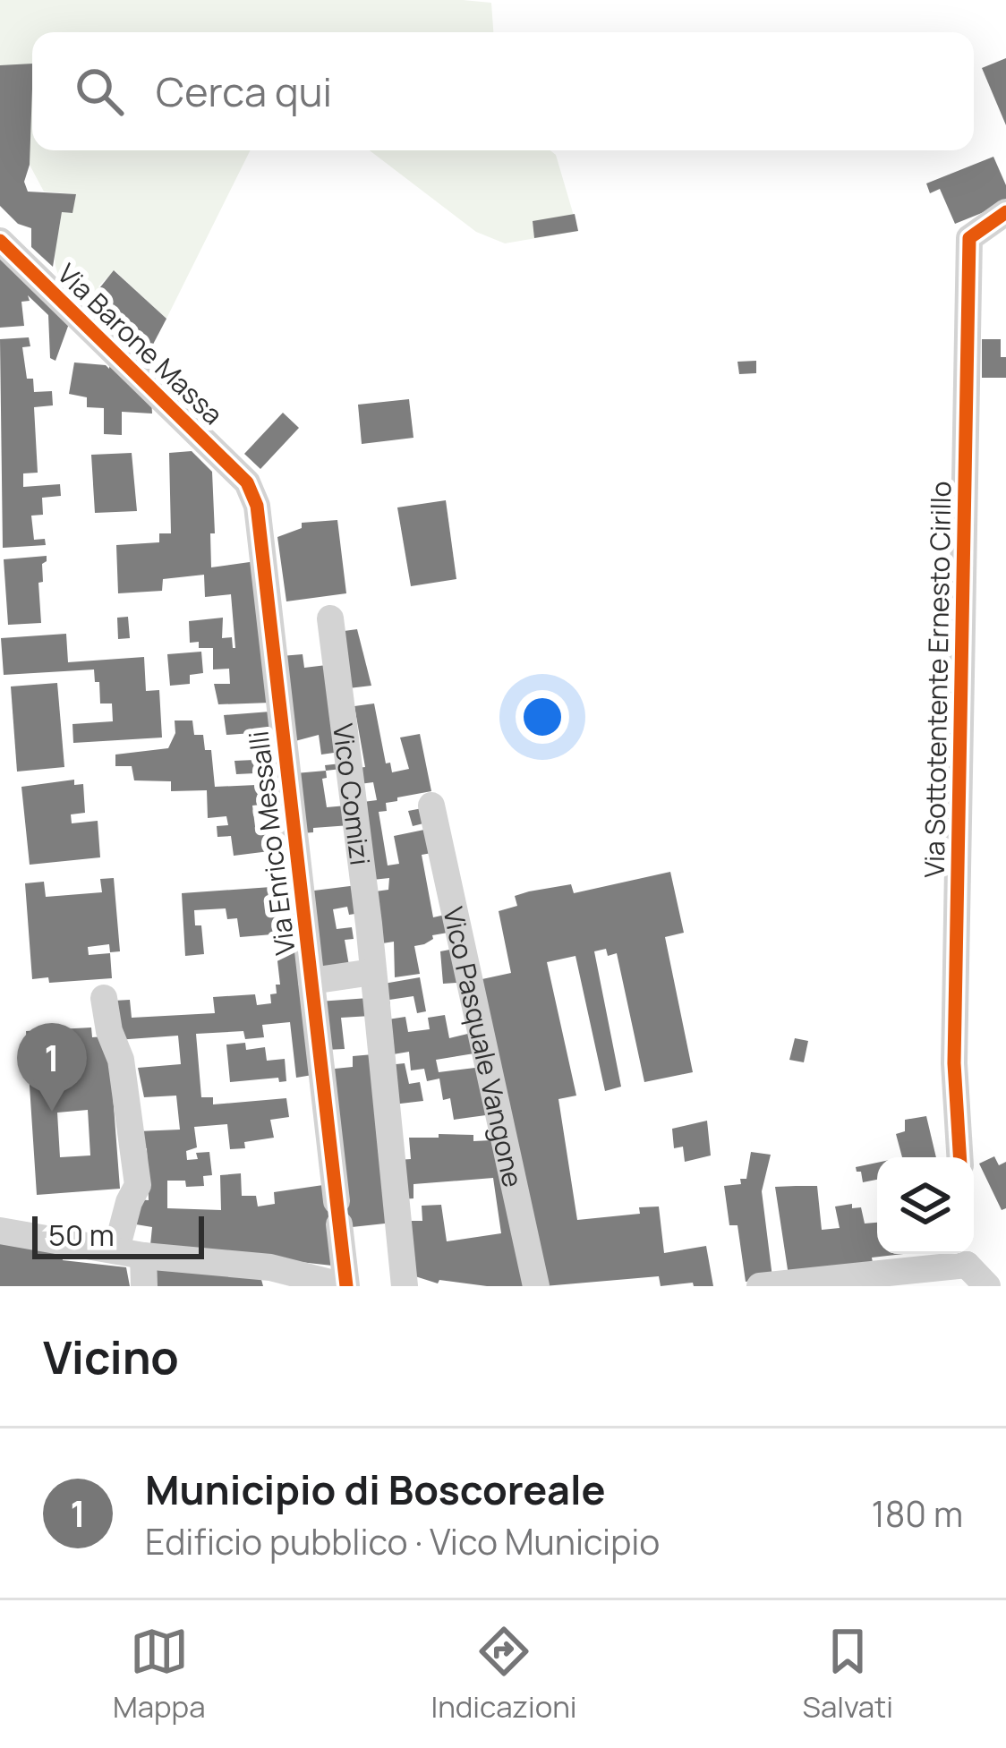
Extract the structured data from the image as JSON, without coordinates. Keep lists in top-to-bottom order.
{
  "streets": {
    "street": [
      "Via Barone Massa",
      "Via Sottotentente Ernesto Cirillo",
      "Vico Comizi",
      "Via Enrico Messalli",
      "Vico Pasquale Vangone"
    ]
  },
  "crossings": [
    ["Via Barone Massa", "Via Enrico Messalli"]
  ],
  "scale_bar": "50 m",
  "page": {
    "search": "Cerca qui",
    "pins": "1",
    "scale": "50 m",
    "heading": "Vicino",
    "list": [
      {
        "mark": "1",
        "name": "Municipio di Boscoreale",
        "note": "Edificio pubblico · Vico Municipio",
        "value": "180 m"
      }
    ],
    "nav": ["Mappa", "Indicazioni", "Salvati"]
  }
}
